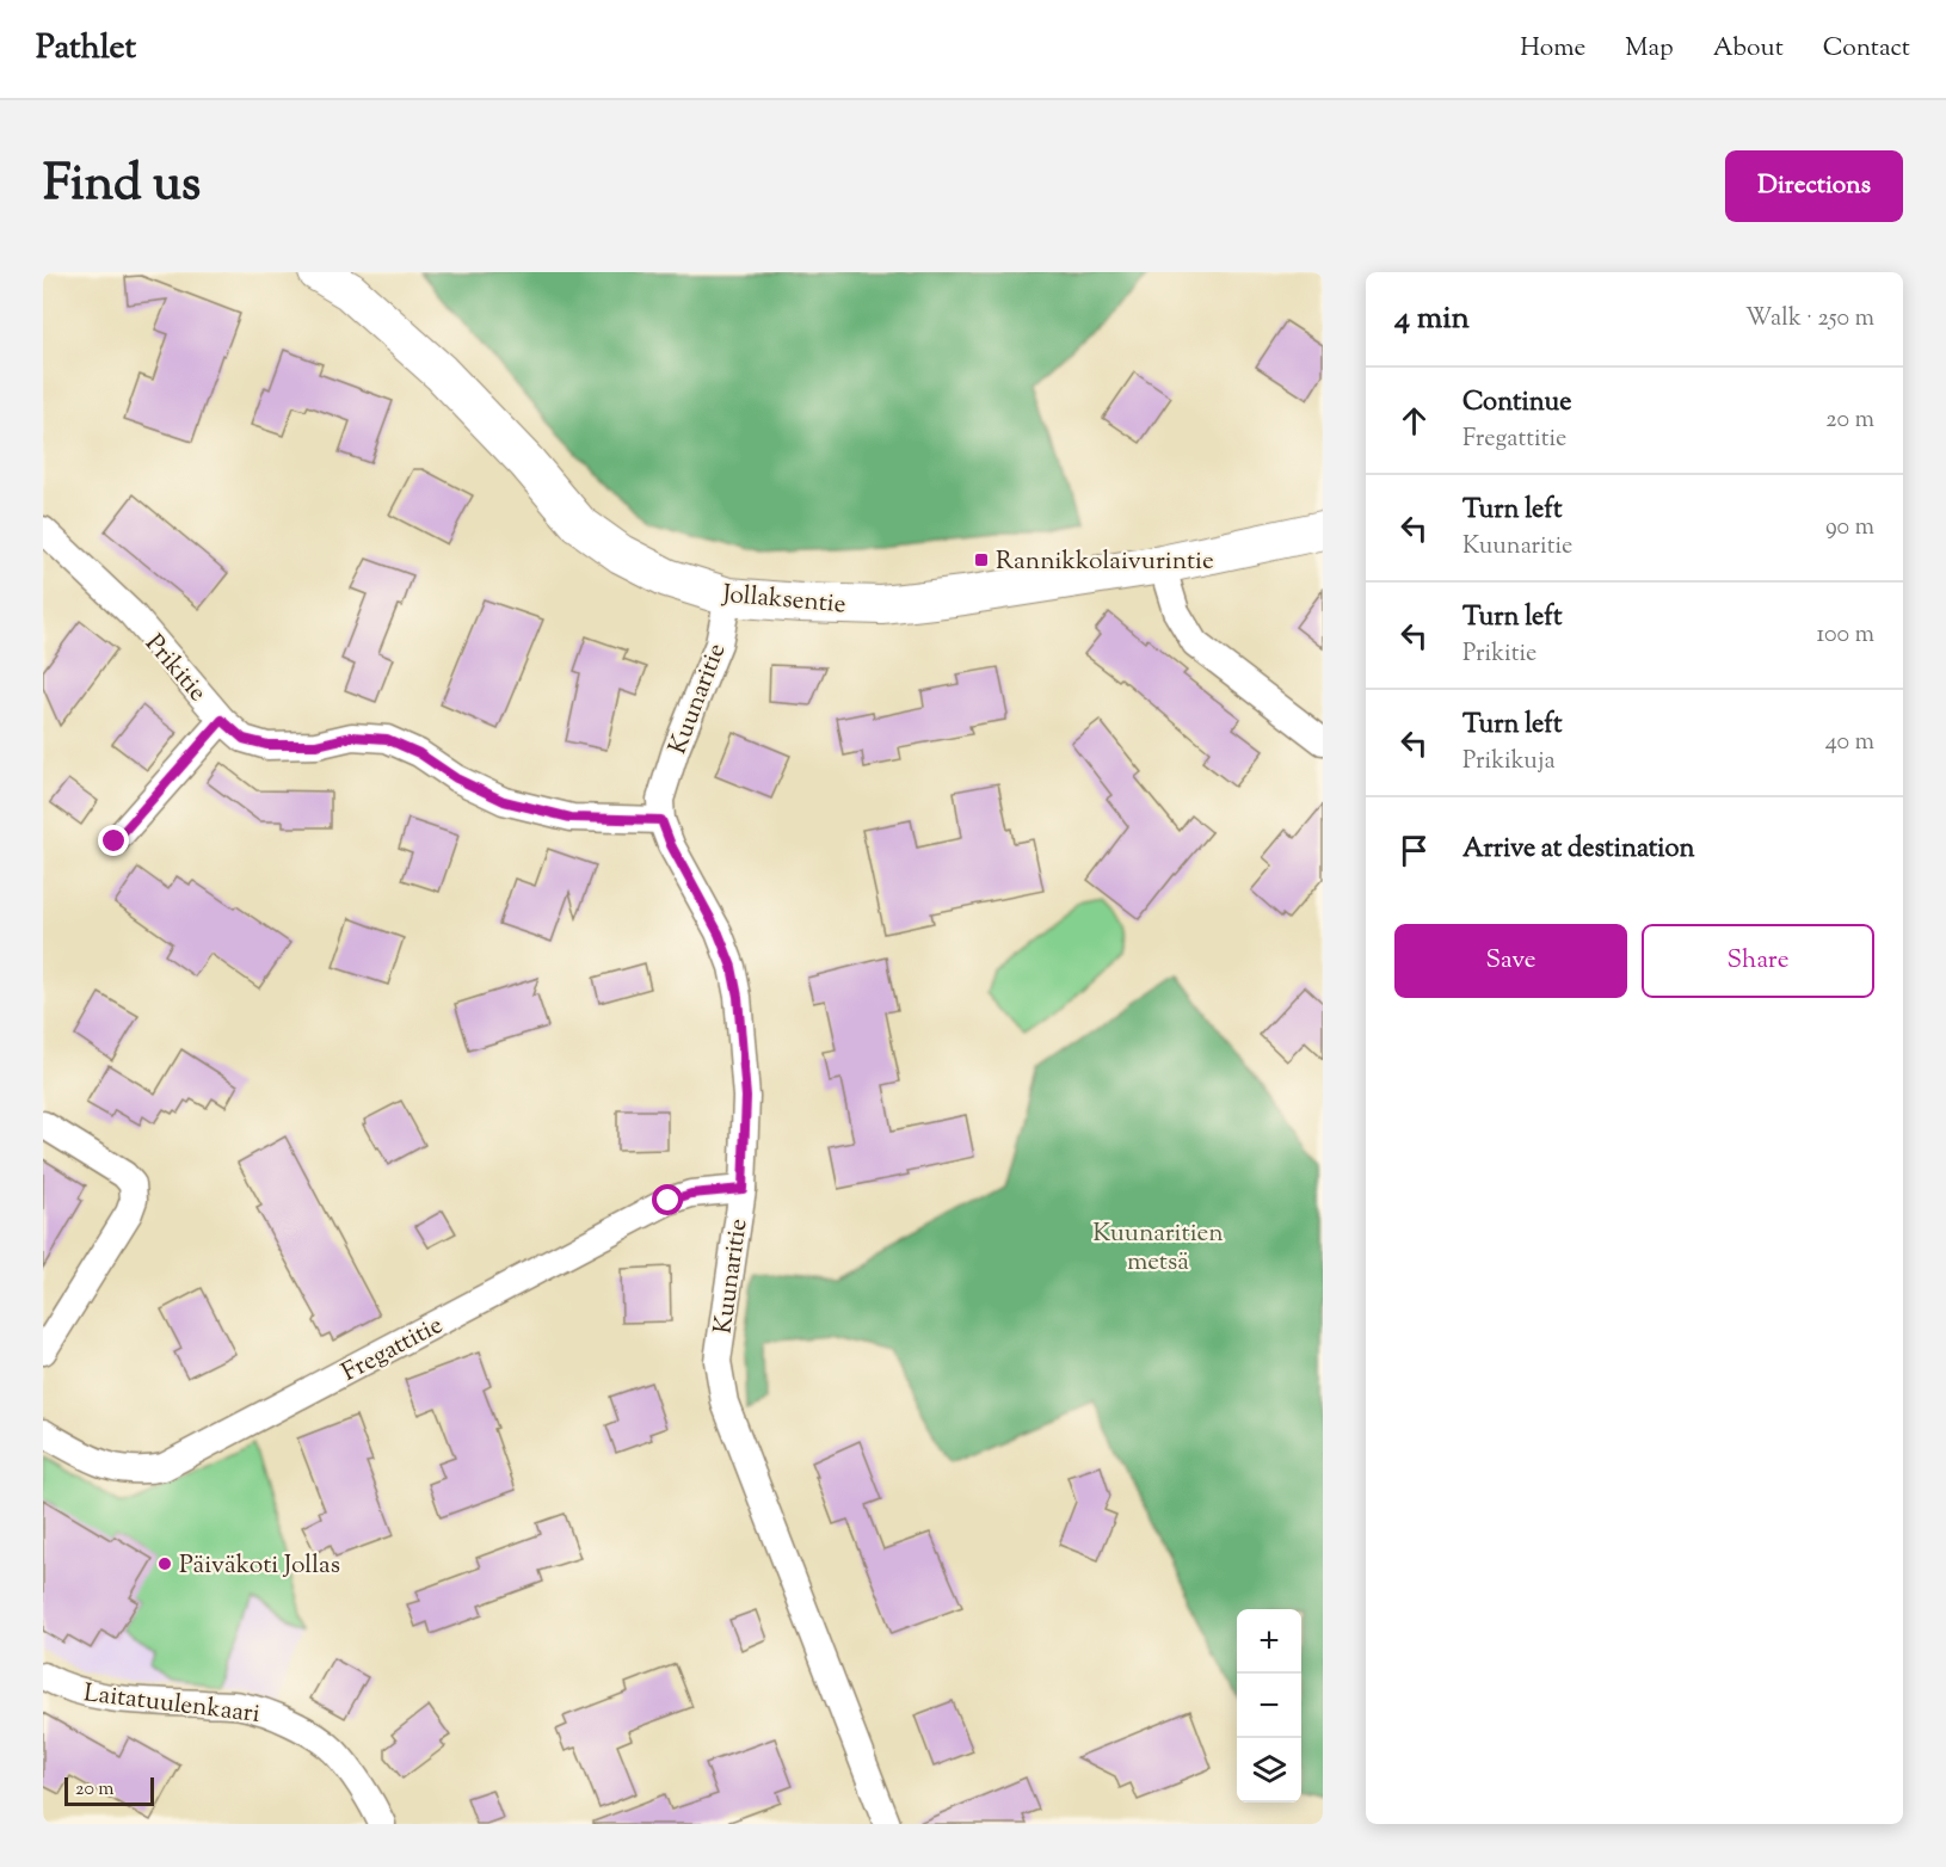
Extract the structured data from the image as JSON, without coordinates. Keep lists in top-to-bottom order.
{
  "streets": {
    "main road": ["Jollaksentie"],
    "street": [
      "Prikitie",
      "Kuunaritie",
      "Fregattitie",
      "Laitatuulenkaari"
    ]
  },
  "crossings": [
    ["Jollaksentie", "Kuunaritie"],
    ["Prikitie", "Kuunaritie"],
    ["Kuunaritie", "Fregattitie"]
  ],
  "parks": ["Kuunaritien metsä"],
  "places": {
    "transit": ["Rannikkolaivurintie"],
    "other": ["Päiväkoti Jollas"]
  },
  "scale_bar": "20 m",
  "page": {
    "header": "Pathlet",
    "nav": [
      "Home",
      "Map",
      "About",
      "Contact"
    ],
    "title": "Find us",
    "buttons": [
      "Directions",
      ["Save", "Share"]
    ],
    "heading": ["4 min", "Walk · 250 m"],
    "list": [
      ["Continue", "Fregattitie", "20 m"],
      ["Turn left", "Kuunaritie", "90 m"],
      ["Turn left", "Prikitie", "100 m"],
      ["Turn left", "Prikikuja", "40 m"],
      "Arrive at destination"
    ],
    "map_buttons": ["+", "−"],
    "scale": "20 m"
  }
}
